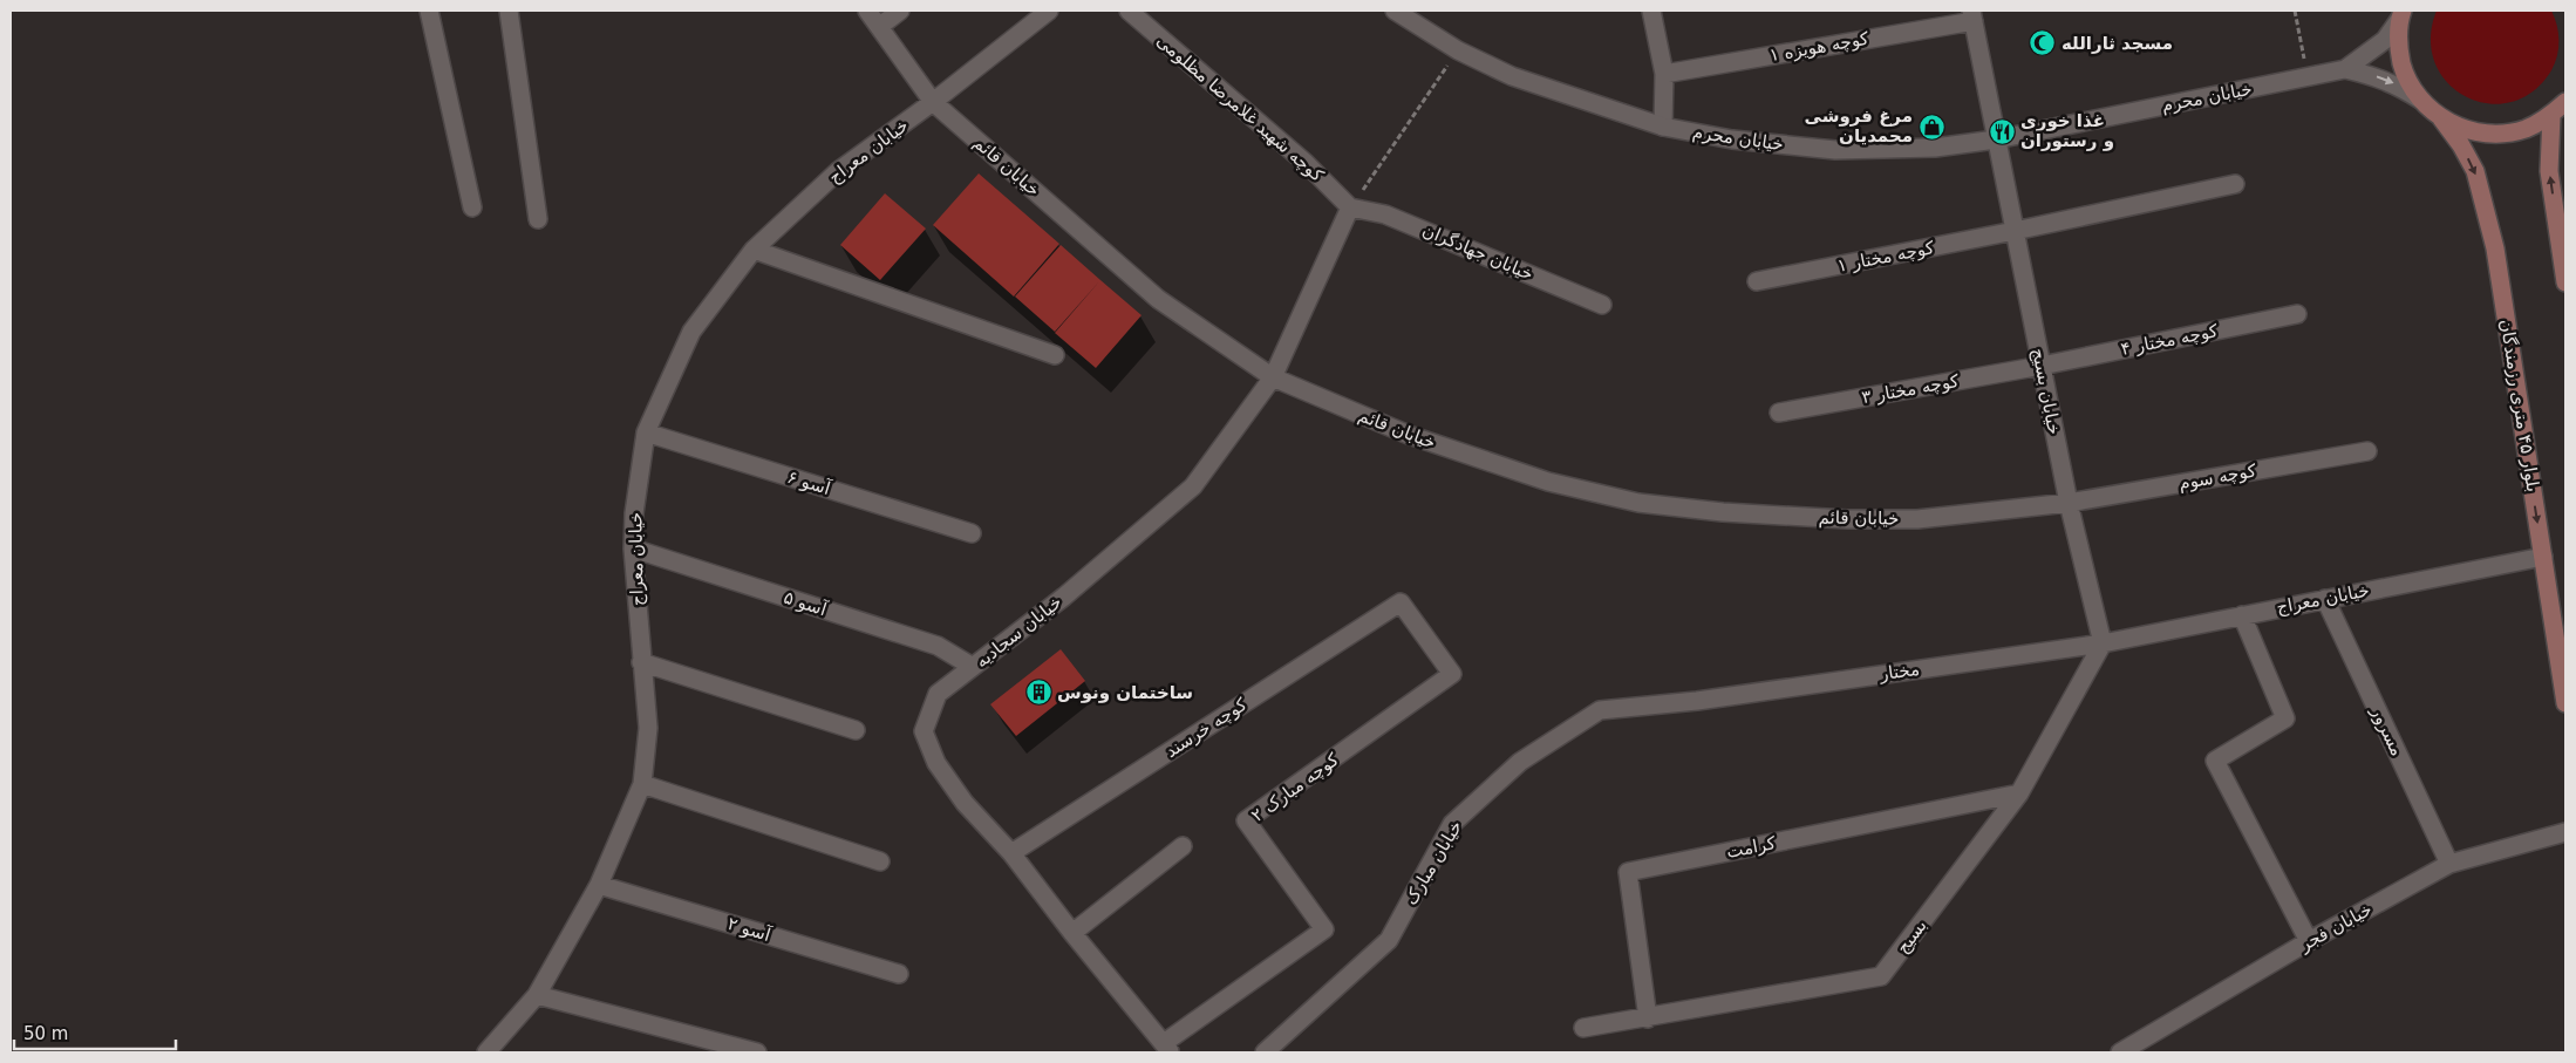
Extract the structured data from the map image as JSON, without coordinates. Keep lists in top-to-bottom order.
{
  "streets": {
    "main road": ["بلوار ۴۵ متری رزمندگان"],
    "street": [
      "کوچه هویزه ۱",
      "خیابان محرم",
      "کوچه شهید غلامرضا مظلومی",
      "خیابان معراج",
      "خیابان قائم",
      "خیابان جهادگران",
      "کوچه مختار ۱",
      "کوچه مختار ۴",
      "کوچه مختار ۳",
      "خیابان بسیج",
      "کوچه سوم",
      "آسو ۶",
      "آسو ۵",
      "خیابان سجادیه",
      "مختار",
      "کوچه خرسند",
      "مسرور",
      "کوچه مبارک ۲",
      "کرامت",
      "خیابان مبارک",
      "خیابان فجر",
      "آسو ۲",
      "بسیج"
    ]
  },
  "crossings": [
    ["کوچه هویزه ۱", "خیابان بسیج"],
    ["خیابان محرم", "خیابان بسیج"],
    ["کوچه شهید غلامرضا مظلومی", "خیابان جهادگران"],
    ["کوچه شهید غلامرضا مظلومی", "خیابان سجادیه"],
    ["خیابان معراج", "خیابان قائم"],
    ["خیابان معراج", "خیابان بسیج"],
    ["خیابان معراج", "بلوار ۴۵ متری رزمندگان"],
    ["خیابان معراج", "آسو ۶"],
    ["خیابان معراج", "آسو ۵"],
    ["خیابان معراج", "مختار"],
    ["خیابان معراج", "مسرور"],
    ["خیابان معراج", "آسو ۲"],
    ["خیابان معراج", "بسیج"],
    ["خیابان قائم", "خیابان بسیج"],
    ["خیابان قائم", "کوچه سوم"],
    ["خیابان قائم", "خیابان سجادیه"],
    ["خیابان جهادگران", "خیابان سجادیه"],
    ["کوچه مختار ۱", "خیابان بسیج"],
    ["کوچه مختار ۴", "کوچه مختار ۳"],
    ["کوچه مختار ۴", "خیابان بسیج"],
    ["کوچه مختار ۳", "خیابان بسیج"],
    ["خیابان بسیج", "کوچه سوم"],
    ["خیابان بسیج", "مختار"],
    ["خیابان بسیج", "بسیج"],
    ["آسو ۵", "خیابان سجادیه"],
    ["خیابان سجادیه", "کوچه خرسند"],
    ["خیابان سجادیه", "کوچه مبارک ۲"],
    ["مختار", "خیابان مبارک"],
    ["مختار", "بسیج"],
    ["کوچه خرسند", "کوچه مبارک ۲"],
    ["مسرور", "خیابان فجر"],
    ["کرامت", "بسیج"]
  ],
  "places": {
    "mosque": ["مسجد ثارالله"],
    "shop": ["مرغ فروشی محمدیان"],
    "restaurant": ["غذا خوری و رستوران"],
    "building": ["ساختمان ونوس"]
  },
  "scale_bar": "50 m"
}
